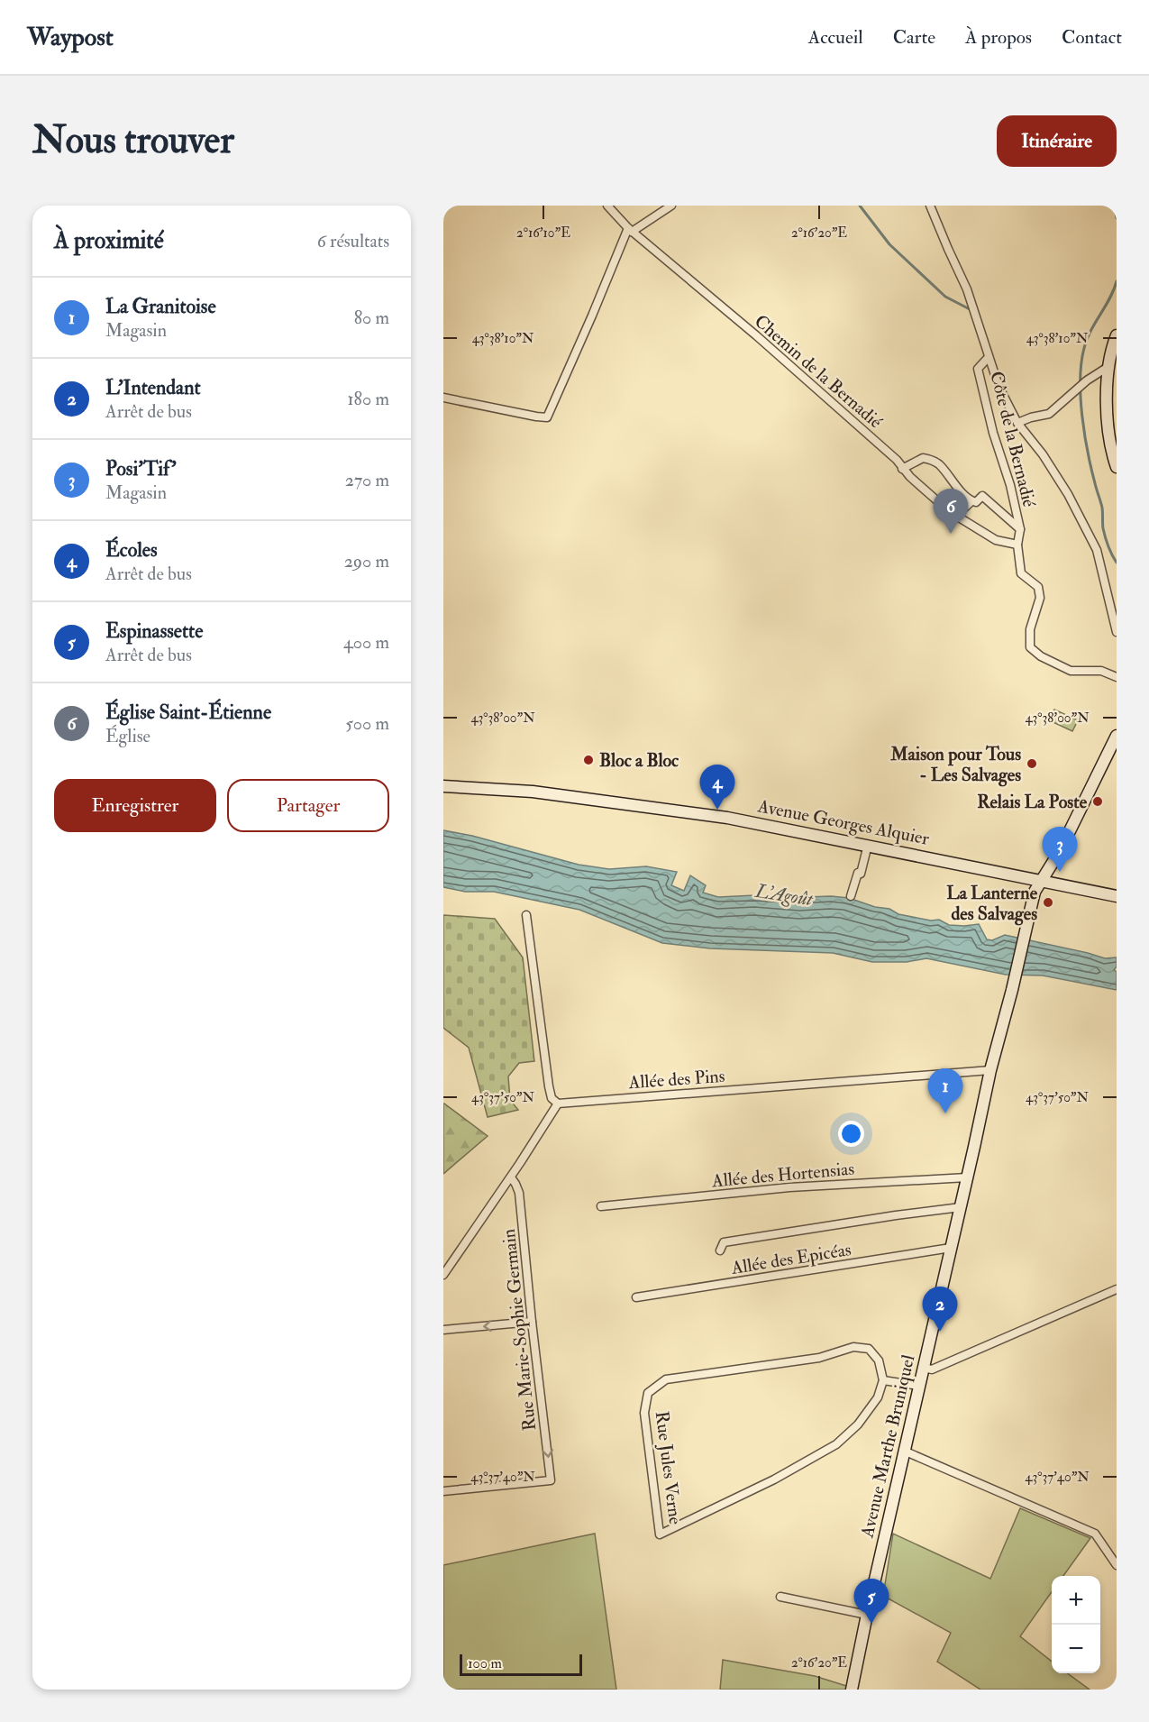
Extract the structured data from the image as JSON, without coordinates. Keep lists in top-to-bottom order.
{
  "streets": {
    "street": [
      "Chemin de la Bernadié",
      "Côte de la Bernadié",
      "Avenue Georges Alquier",
      "Allée des Pins",
      "Allée des Hortensias",
      "Allée des Epicéas",
      "Rue Marie-Sophie Germain",
      "Avenue Marthe Bruniquel",
      "Rue Jules Verne"
    ]
  },
  "crossings": [
    ["Chemin de la Bernadié", "Côte de la Bernadié"],
    ["Avenue Georges Alquier", "Avenue Marthe Bruniquel"],
    ["Allée des Pins", "Avenue Marthe Bruniquel"],
    ["Allée des Hortensias", "Avenue Marthe Bruniquel"],
    ["Allée des Epicéas", "Avenue Marthe Bruniquel"]
  ],
  "water": ["L'Agoût"],
  "places": [
    "Bloc a Bloc",
    "Maison pour Tous - Les Salvages",
    "Relais La Poste",
    "La Lanterne des Salvages"
  ],
  "scale_bar": "100 m",
  "page": {
    "header": "Waypost",
    "nav": [
      "Accueil",
      "Carte",
      "À propos",
      "Contact"
    ],
    "buttons": [
      "Itinéraire",
      ["Enregistrer", "Partager"]
    ],
    "title": "Nous trouver",
    "heading": ["À proximité", "6 résultats"],
    "list": [
      {
        "mark": "1",
        "name": "La Granitoise",
        "note": "Magasin",
        "value": "80 m"
      },
      {
        "mark": "2",
        "name": "L'Intendant",
        "note": "Arrêt de bus",
        "value": "180 m"
      },
      {
        "mark": "3",
        "name": "Posi'Tif'",
        "note": "Magasin",
        "value": "270 m"
      },
      {
        "mark": "4",
        "name": "Écoles",
        "note": "Arrêt de bus",
        "value": "290 m"
      },
      {
        "mark": "5",
        "name": "Espinassette",
        "note": "Arrêt de bus",
        "value": "400 m"
      },
      {
        "mark": "6",
        "name": "Église Saint-Étienne",
        "note": "Église",
        "value": "500 m"
      }
    ],
    "pins": [
      "6",
      "4",
      "3",
      "1",
      "2",
      "5"
    ],
    "map_buttons": ["+", "−"],
    "scale": "100 m"
  },
  "coordinates": [
    "2°16'10\"E",
    "2°16'20\"E",
    "43°38'10\"N",
    "43°38'00\"N",
    "43°37'50\"N",
    "43°37'40\"N"
  ]
}
